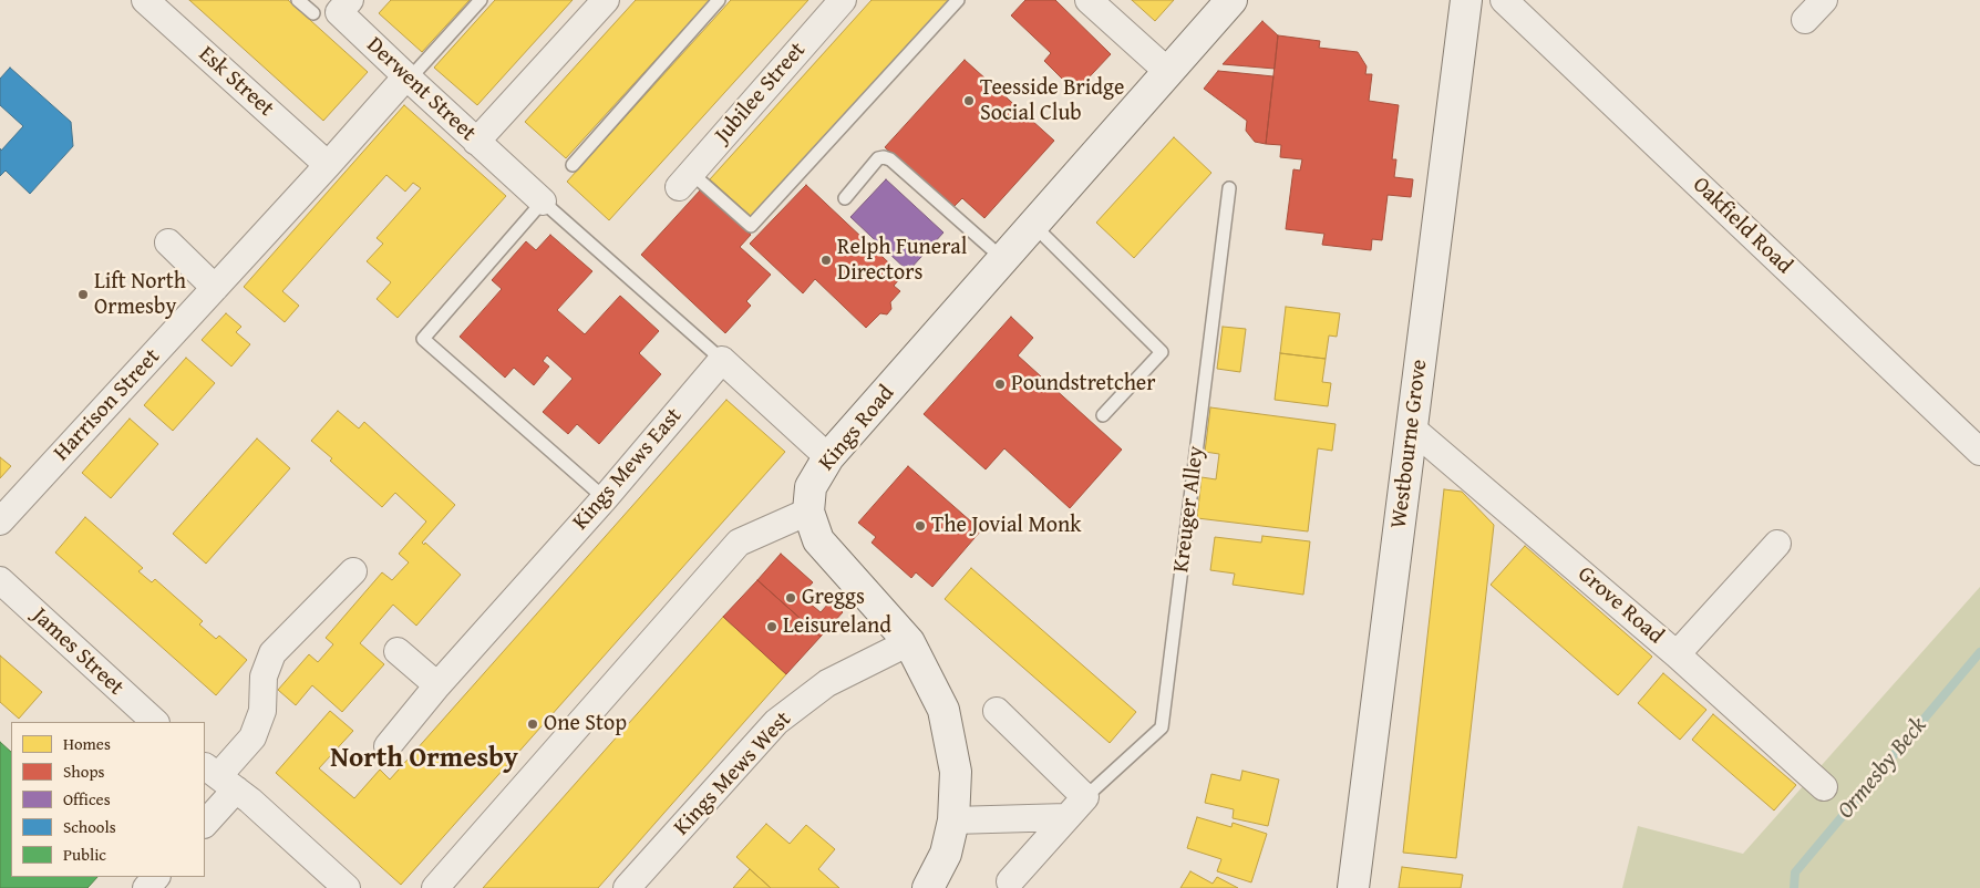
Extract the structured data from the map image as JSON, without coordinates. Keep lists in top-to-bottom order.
{
  "streets": {
    "street": [
      "Esk Street",
      "Derwent Street",
      "Jubilee Street",
      "Oakfield Road",
      "Harrison Street",
      "Kings Road",
      "Westbourne Grove",
      "Kings Mews East",
      "Grove Road",
      "James Street",
      "Kings Mews West"
    ],
    "lane": ["Kreuger Alley"]
  },
  "crossings": [
    ["Esk Street", "Harrison Street"],
    ["Derwent Street", "Harrison Street"],
    ["Westbourne Grove", "Grove Road"]
  ],
  "districts": ["North Ormesby"],
  "water": ["Ormesby Beck"],
  "places": [
    "Teesside Bridge Social Club",
    "Relph Funeral Directors",
    "Lift North Ormesby",
    "Poundstretcher",
    "The Jovial Monk",
    "Greggs",
    "Leisureland",
    "One Stop"
  ],
  "legend": [
    "Homes",
    "Shops",
    "Offices",
    "Schools",
    "Public"
  ]
}
